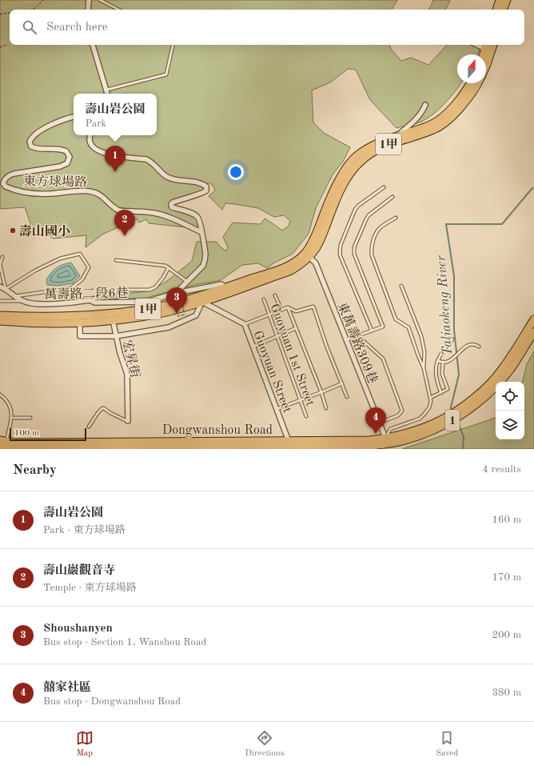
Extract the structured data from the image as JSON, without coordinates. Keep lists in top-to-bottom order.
{
  "streets": {
    "main road": ["1甲", "1", "Dongwanshou Road"],
    "street": [
      "東方球場路",
      "萬壽路二段6巷",
      "東萬壽路309巷",
      "宏昇街",
      "Guoyuan Street"
    ],
    "lane": ["Guoyuan 1st Street"]
  },
  "crossings": [
    ["1甲", "東萬壽路309巷"],
    ["1甲", "宏昇街"],
    ["1甲", "Guoyuan Street"],
    ["東萬壽路309巷", "Dongwanshou Road"],
    ["Guoyuan Street", "Dongwanshou Road"],
    ["1", "Dongwanshou Road"]
  ],
  "water": ["Taliaokeng River"],
  "places": ["壽山國小"],
  "scale_bar": "100 m",
  "north": "top",
  "page": {
    "search": "Search here",
    "popup": ["壽山岩公園", "Park"],
    "pins": [
      "1",
      "2",
      "3",
      "4"
    ],
    "scale": "100 m",
    "heading": ["Nearby", "4 results"],
    "list": [
      {
        "mark": "1",
        "name": "壽山岩公園",
        "note": "Park · 東方球場路",
        "value": "160 m"
      },
      {
        "mark": "2",
        "name": "壽山巖觀音寺",
        "note": "Temple · 東方球場路",
        "value": "170 m"
      },
      {
        "mark": "3",
        "name": "Shoushanyen",
        "note": "Bus stop · Section 1, Wanshou Road",
        "value": "200 m"
      },
      {
        "mark": "4",
        "name": "囍家社區",
        "note": "Bus stop · Dongwanshou Road",
        "value": "380 m"
      }
    ],
    "nav": ["Map", "Directions", "Saved"]
  }
}
